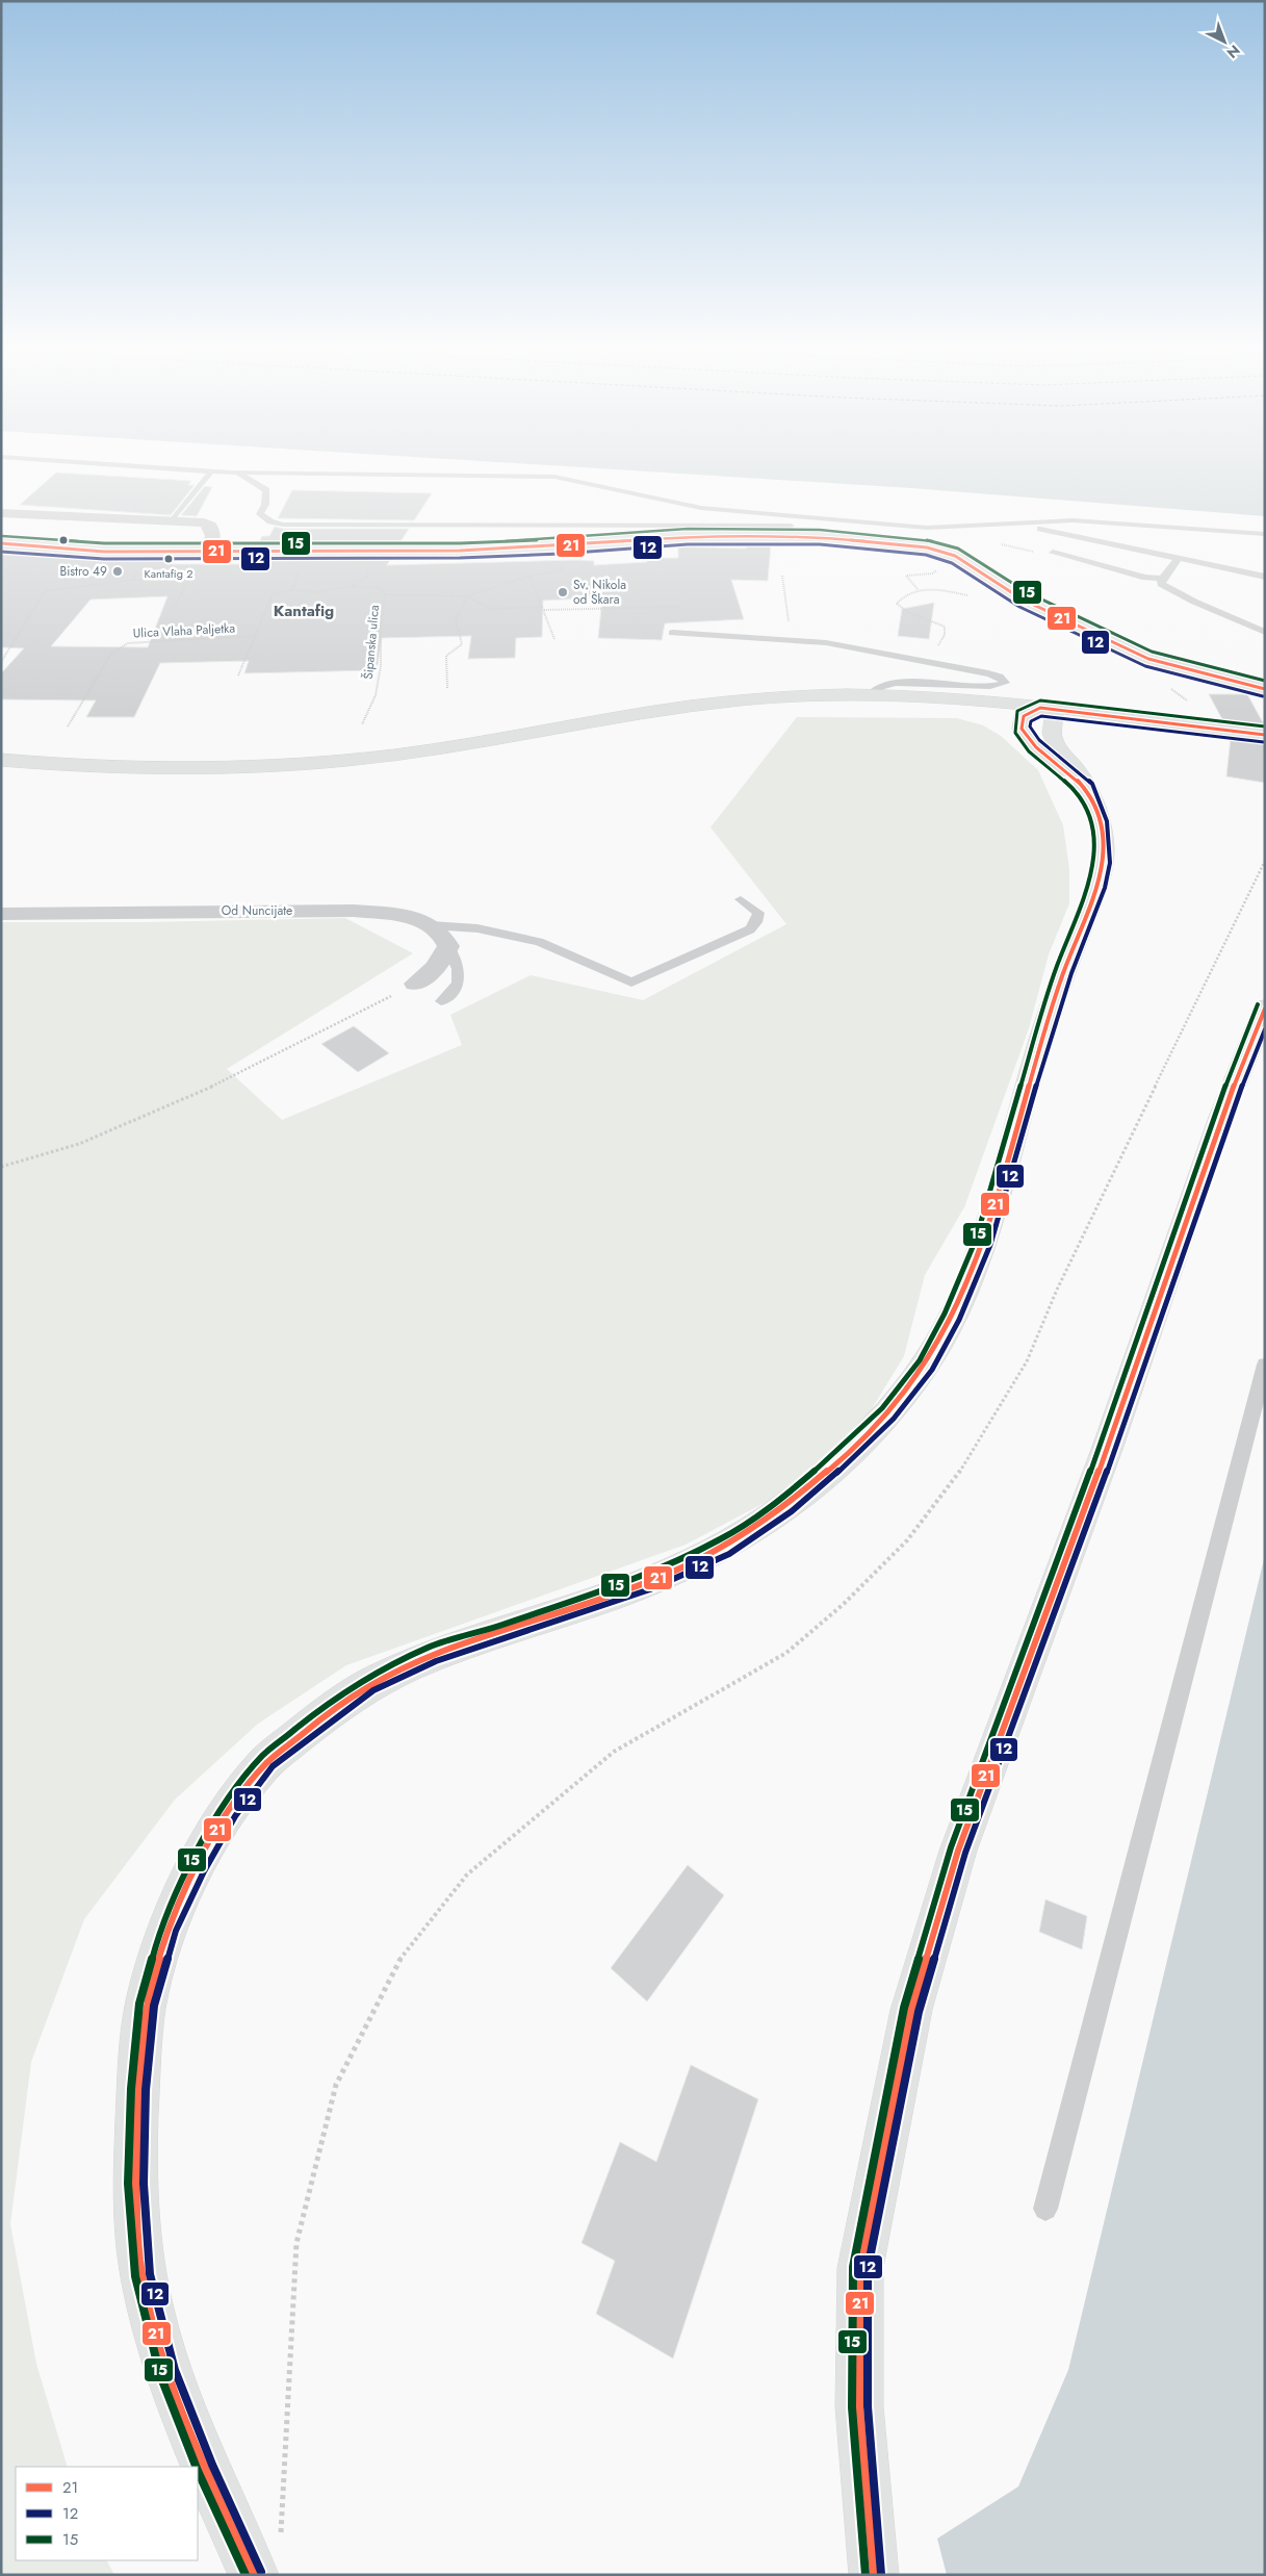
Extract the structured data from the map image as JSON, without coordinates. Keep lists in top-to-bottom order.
{
  "streets": {
    "street": ["Od Nuncijate"],
    "path": ["Ulica Vlaha Paljetka", "Šipanska ulica"]
  },
  "districts": ["Kantafig"],
  "places": ["Kantafig 2", "Bistro 49", "Sv. Nikola od Škara"],
  "lines": ["transit line 15", "transit line 21", "transit line 12"],
  "legend": ["21", "12", "15"],
  "north": "bottom right"
}
